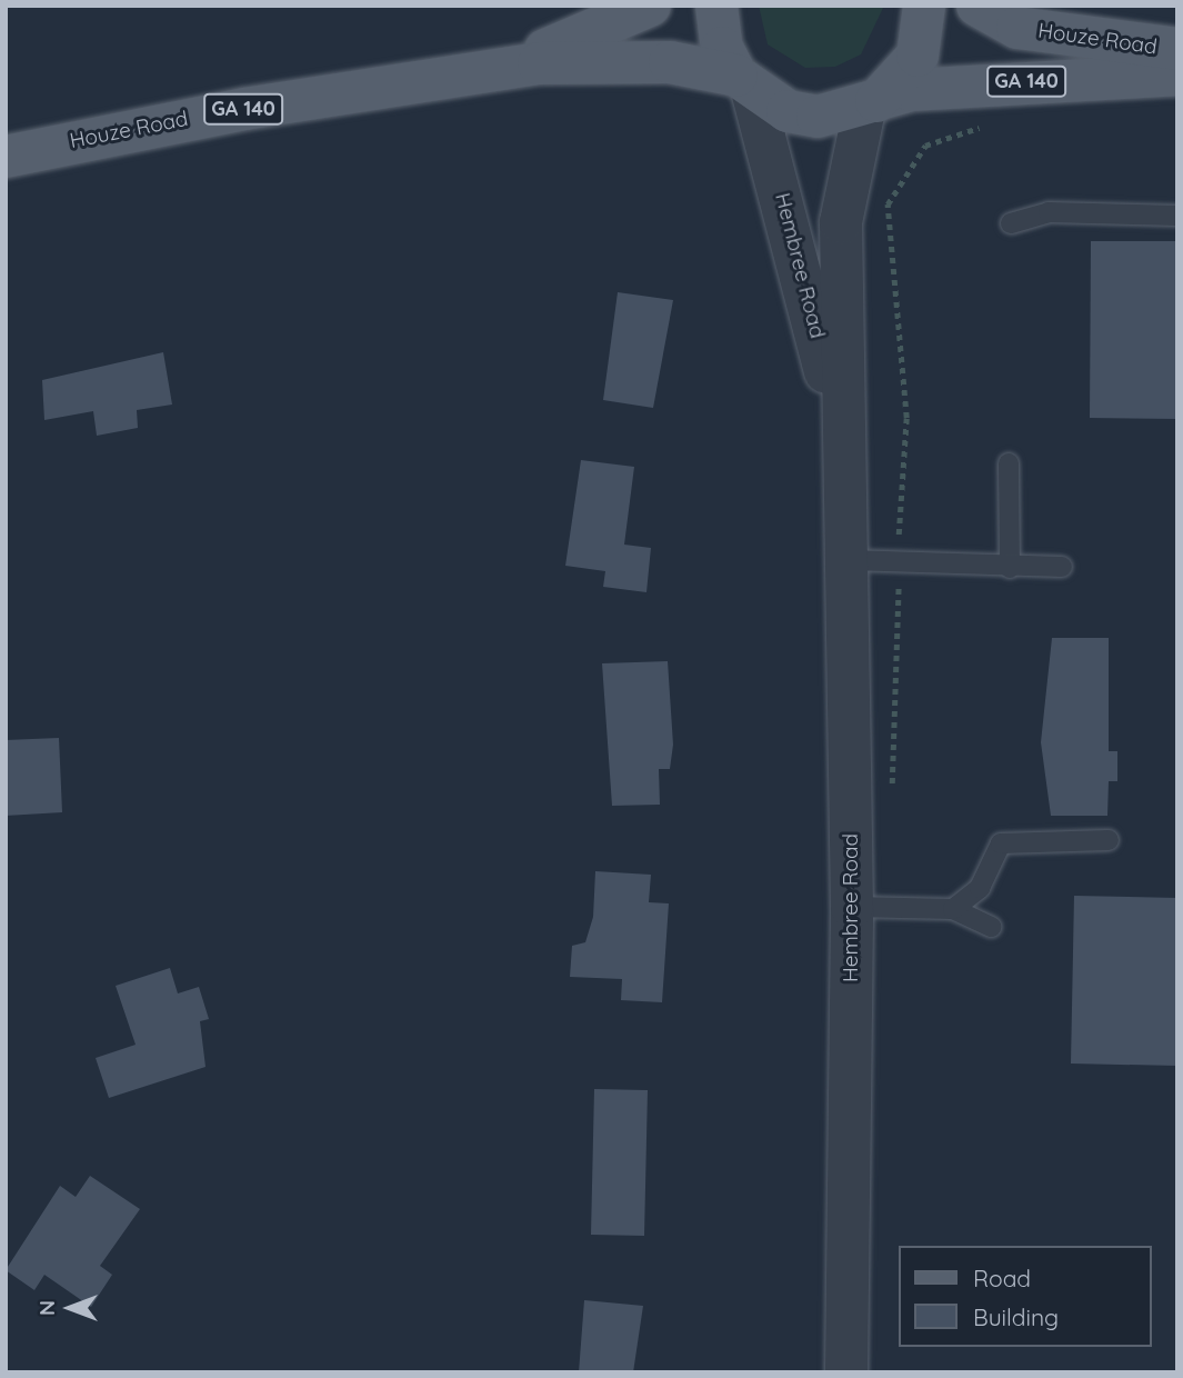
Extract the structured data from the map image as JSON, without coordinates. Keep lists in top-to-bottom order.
{
  "streets": {
    "main road": ["Houze Road", "GA 140"],
    "street": ["Hembree Road"]
  },
  "crossings": [
    ["Houze Road", "Hembree Road"]
  ],
  "legend": ["Road", "Building"],
  "north": "left"
}
